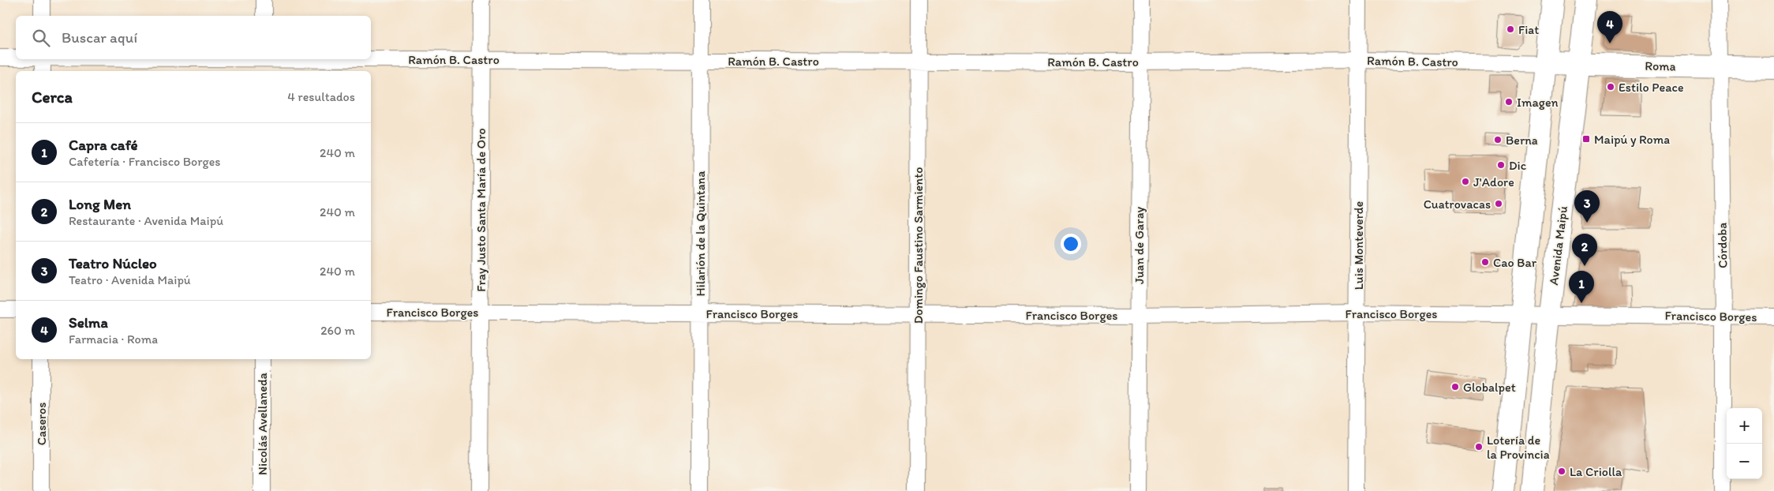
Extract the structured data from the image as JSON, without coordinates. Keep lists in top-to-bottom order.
{
  "streets": {
    "main road": ["Roma", "Avenida Maipú"],
    "street": [
      "Ramón B. Castro",
      "Fray Justo Santa María de Oro",
      "Hilarión de la Quintana",
      "Domingo Faustino Sarmiento",
      "Juan de Garay",
      "Luis Monteverde",
      "Córdoba",
      "Francisco Borges",
      "Caseros",
      "Nicolás Avellaneda"
    ]
  },
  "crossings": [
    ["Ramón B. Castro", "Roma"],
    ["Ramón B. Castro", "Fray Justo Santa María de Oro"],
    ["Ramón B. Castro", "Hilarión de la Quintana"],
    ["Ramón B. Castro", "Domingo Faustino Sarmiento"],
    ["Ramón B. Castro", "Juan de Garay"],
    ["Ramón B. Castro", "Luis Monteverde"],
    ["Roma", "Avenida Maipú"],
    ["Roma", "Córdoba"],
    ["Fray Justo Santa María de Oro", "Francisco Borges"],
    ["Hilarión de la Quintana", "Francisco Borges"],
    ["Domingo Faustino Sarmiento", "Francisco Borges"],
    ["Juan de Garay", "Francisco Borges"],
    ["Luis Monteverde", "Francisco Borges"],
    ["Avenida Maipú", "Francisco Borges"],
    ["Córdoba", "Francisco Borges"]
  ],
  "places": {
    "other": [
      "Fiat",
      "Estilo Peace",
      "Imagen",
      "Berna",
      "Dic",
      "J'Adore",
      "Cuatrovacas",
      "Cao Bar",
      "Globalpet",
      "Lotería de la Provincia",
      "La Criolla"
    ],
    "transit": ["Maipú y Roma"]
  },
  "page": {
    "pins": [
      "4",
      "3",
      "2",
      "1"
    ],
    "search": "Buscar aquí",
    "heading": ["Cerca", "4 resultados"],
    "list": [
      {
        "mark": "1",
        "name": "Capra café",
        "note": "Cafetería · Francisco Borges",
        "value": "240 m"
      },
      {
        "mark": "2",
        "name": "Long Men",
        "note": "Restaurante · Avenida Maipú",
        "value": "240 m"
      },
      {
        "mark": "3",
        "name": "Teatro Núcleo",
        "note": "Teatro · Avenida Maipú",
        "value": "240 m"
      },
      {
        "mark": "4",
        "name": "Selma",
        "note": "Farmacia · Roma",
        "value": "260 m"
      }
    ],
    "map_buttons": ["+", "−"]
  }
}
